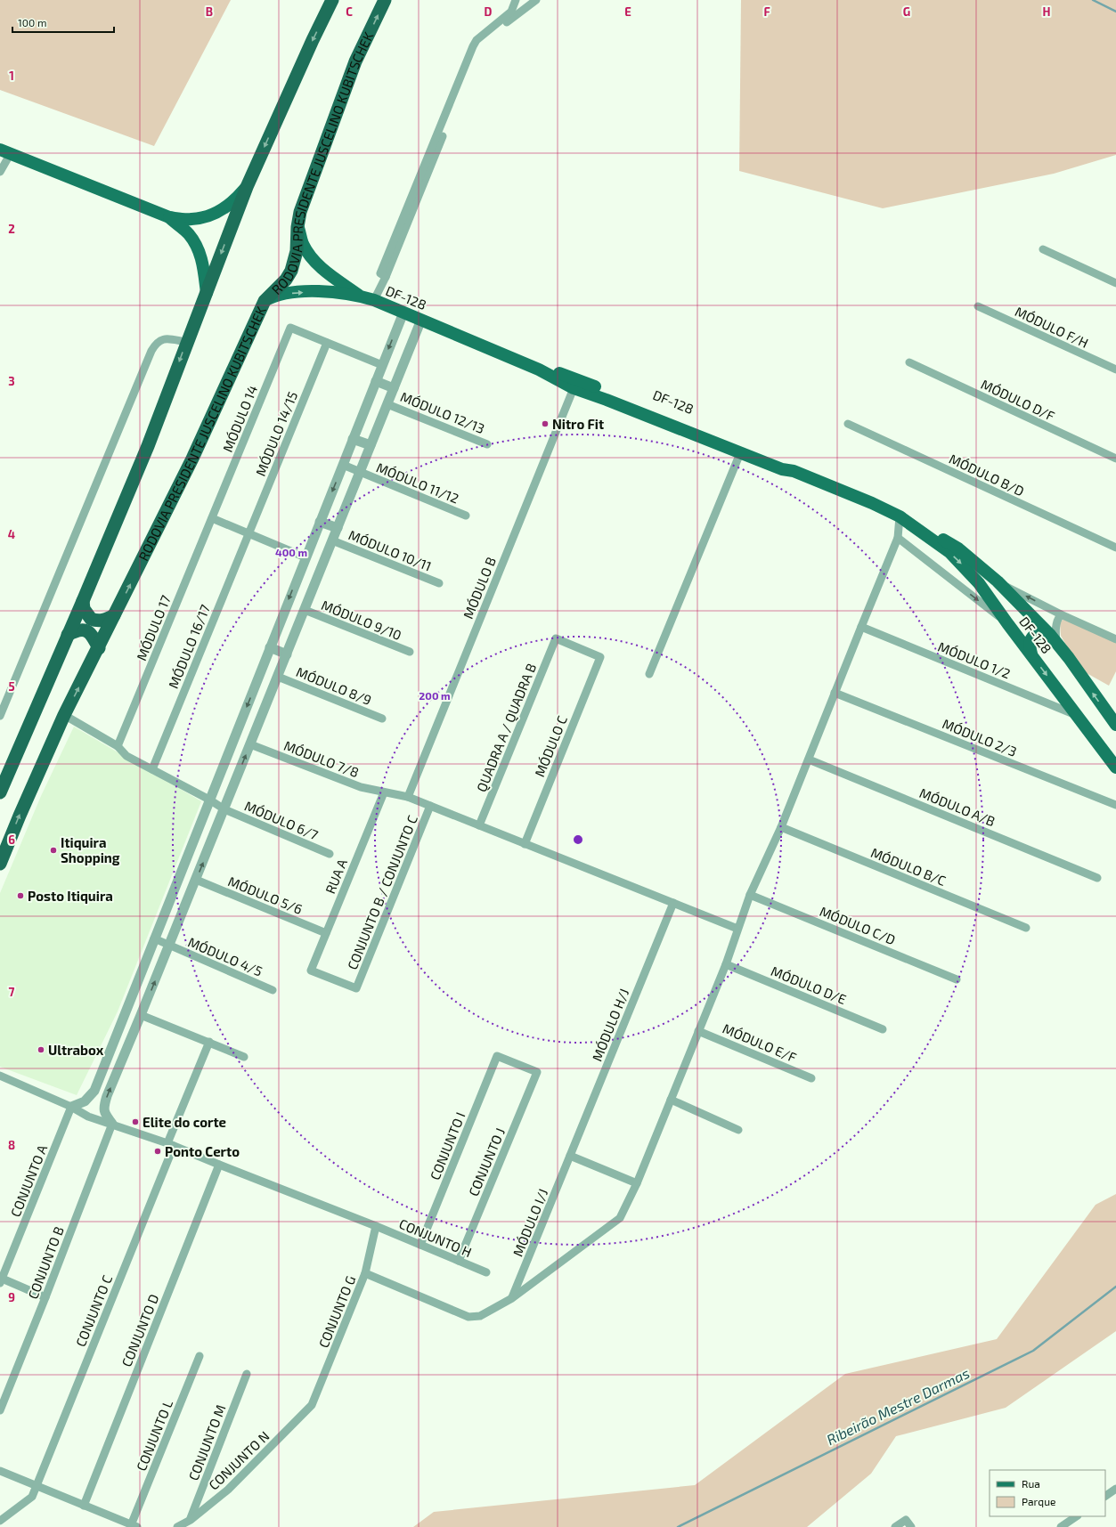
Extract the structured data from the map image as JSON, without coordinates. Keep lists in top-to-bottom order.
{
  "streets": {
    "highway": ["RODOVIA PRESIDENTE JUSCELINO KUBITSCHEK"],
    "main road": ["DF-128"],
    "street": [
      "MÓDULO F/H",
      "MÓDULO D/F",
      "MÓDULO 12/13",
      "MÓDULO 14",
      "MÓDULO 14/15",
      "MÓDULO B/D",
      "MÓDULO 11/12",
      "MÓDULO 10/11",
      "MÓDULO B",
      "MÓDULO 9/10",
      "MÓDULO 17",
      "MÓDULO 16/17",
      "MÓDULO 1/2",
      "MÓDULO 8/9",
      "QUADRA A / QUADRA B",
      "MÓDULO 2/3",
      "MÓDULO C",
      "MÓDULO 7/8",
      "MÓDULO A/B",
      "MÓDULO 6/7",
      "MÓDULO B/C",
      "RUA A",
      "CONJUNTO B / CONJUNTO C",
      "MÓDULO 5/6",
      "MÓDULO C/D",
      "MÓDULO 4/5",
      "MÓDULO D/E",
      "MÓDULO H/J",
      "MÓDULO E/F",
      "CONJUNTO I",
      "CONJUNTO J",
      "CONJUNTO A",
      "MÓDULO I/J",
      "CONJUNTO H",
      "CONJUNTO B",
      "CONJUNTO C",
      "CONJUNTO G",
      "CONJUNTO D",
      "CONJUNTO L",
      "CONJUNTO M",
      "CONJUNTO N"
    ]
  },
  "crossings": [
    ["RODOVIA PRESIDENTE JUSCELINO KUBITSCHEK", "DF-128"],
    ["RODOVIA PRESIDENTE JUSCELINO KUBITSCHEK", "MÓDULO 6/7"],
    ["DF-128", "MÓDULO B"],
    ["DF-128", "MÓDULO 1/2"],
    ["MÓDULO 14", "MÓDULO 14/15"],
    ["MÓDULO 14", "MÓDULO 17"],
    ["MÓDULO 14/15", "MÓDULO 16/17"],
    ["MÓDULO B", "MÓDULO 7/8"],
    ["MÓDULO 17", "MÓDULO 6/7"],
    ["MÓDULO 16/17", "MÓDULO 6/7"],
    ["QUADRA A / QUADRA B", "MÓDULO C"],
    ["QUADRA A / QUADRA B", "MÓDULO 7/8"],
    ["MÓDULO C", "MÓDULO 7/8"],
    ["MÓDULO 7/8", "RUA A"],
    ["MÓDULO 7/8", "CONJUNTO B / CONJUNTO C"],
    ["MÓDULO 7/8", "MÓDULO H/J"],
    ["RUA A", "CONJUNTO B / CONJUNTO C"],
    ["RUA A", "MÓDULO 5/6"],
    ["MÓDULO H/J", "MÓDULO I/J"],
    ["CONJUNTO I", "CONJUNTO J"],
    ["CONJUNTO I", "CONJUNTO H"],
    ["CONJUNTO J", "CONJUNTO H"],
    ["CONJUNTO A", "CONJUNTO H"],
    ["CONJUNTO H", "CONJUNTO B"],
    ["CONJUNTO H", "CONJUNTO C"],
    ["CONJUNTO H", "CONJUNTO G"],
    ["CONJUNTO H", "CONJUNTO D"],
    ["CONJUNTO G", "CONJUNTO N"],
    ["CONJUNTO M", "CONJUNTO N"]
  ],
  "water": ["Ribeirão Mestre Darmas"],
  "places": [
    "Nitro Fit",
    "Itiquira Shopping",
    "Posto Itiquira",
    "Ultrabox",
    "Elite do corte",
    "Ponto Certo"
  ],
  "legend": ["Rua", "Parque"],
  "scale_bar": "100 m",
  "grid": {
    "columns": [
      "B",
      "C",
      "D",
      "E",
      "F",
      "G",
      "H"
    ],
    "rows": [
      "1",
      "2",
      "3",
      "4",
      "5",
      "6",
      "7",
      "8",
      "9"
    ]
  },
  "rings": ["400 m", "200 m"]
}
